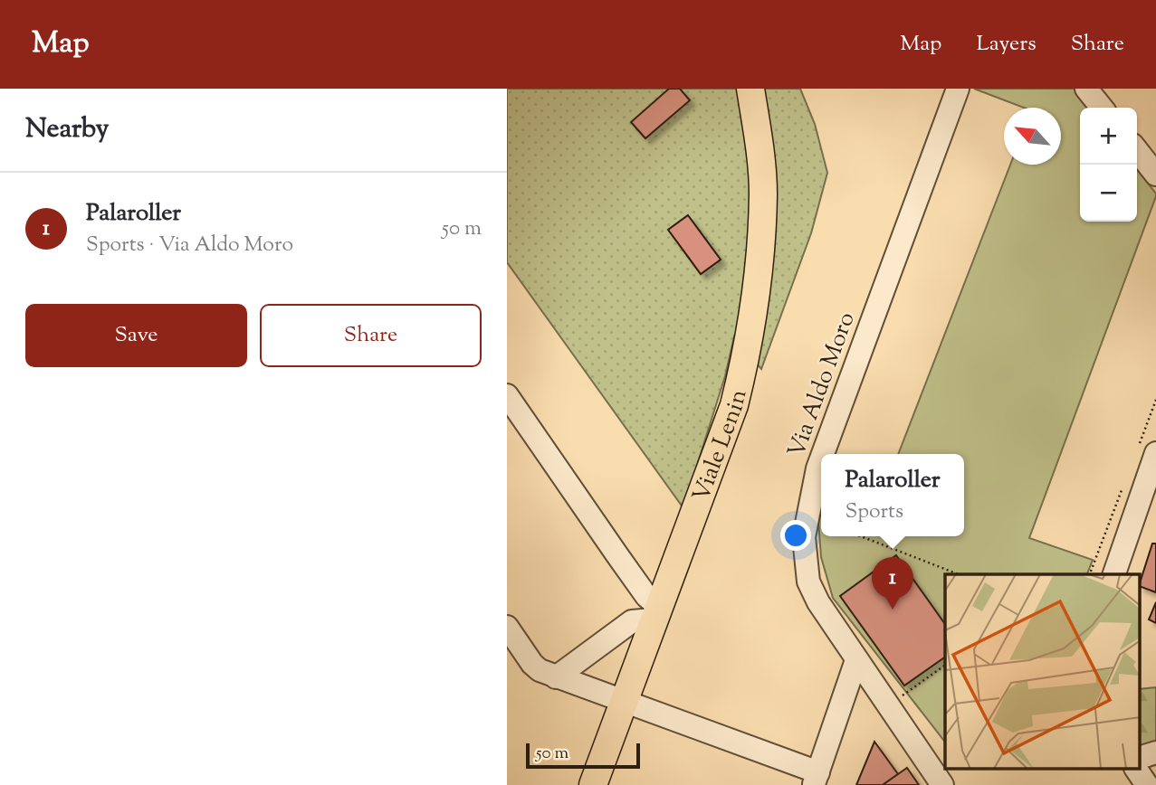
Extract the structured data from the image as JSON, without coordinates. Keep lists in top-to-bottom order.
{
  "streets": {
    "main road": ["Viale Lenin"],
    "street": ["Via Aldo Moro"]
  },
  "scale_bar": "50 m",
  "north": "top left",
  "page": {
    "header": "Map",
    "nav": ["Map", "Layers", "Share"],
    "heading": "Nearby",
    "map_buttons": ["+", "−"],
    "list": [
      {
        "mark": "1",
        "name": "Palaroller",
        "note": "Sports · Via Aldo Moro",
        "value": "50 m"
      }
    ],
    "buttons": ["Save", "Share"],
    "popup": ["Palaroller", "Sports"],
    "pins": "1",
    "scale": "50 m"
  }
}
